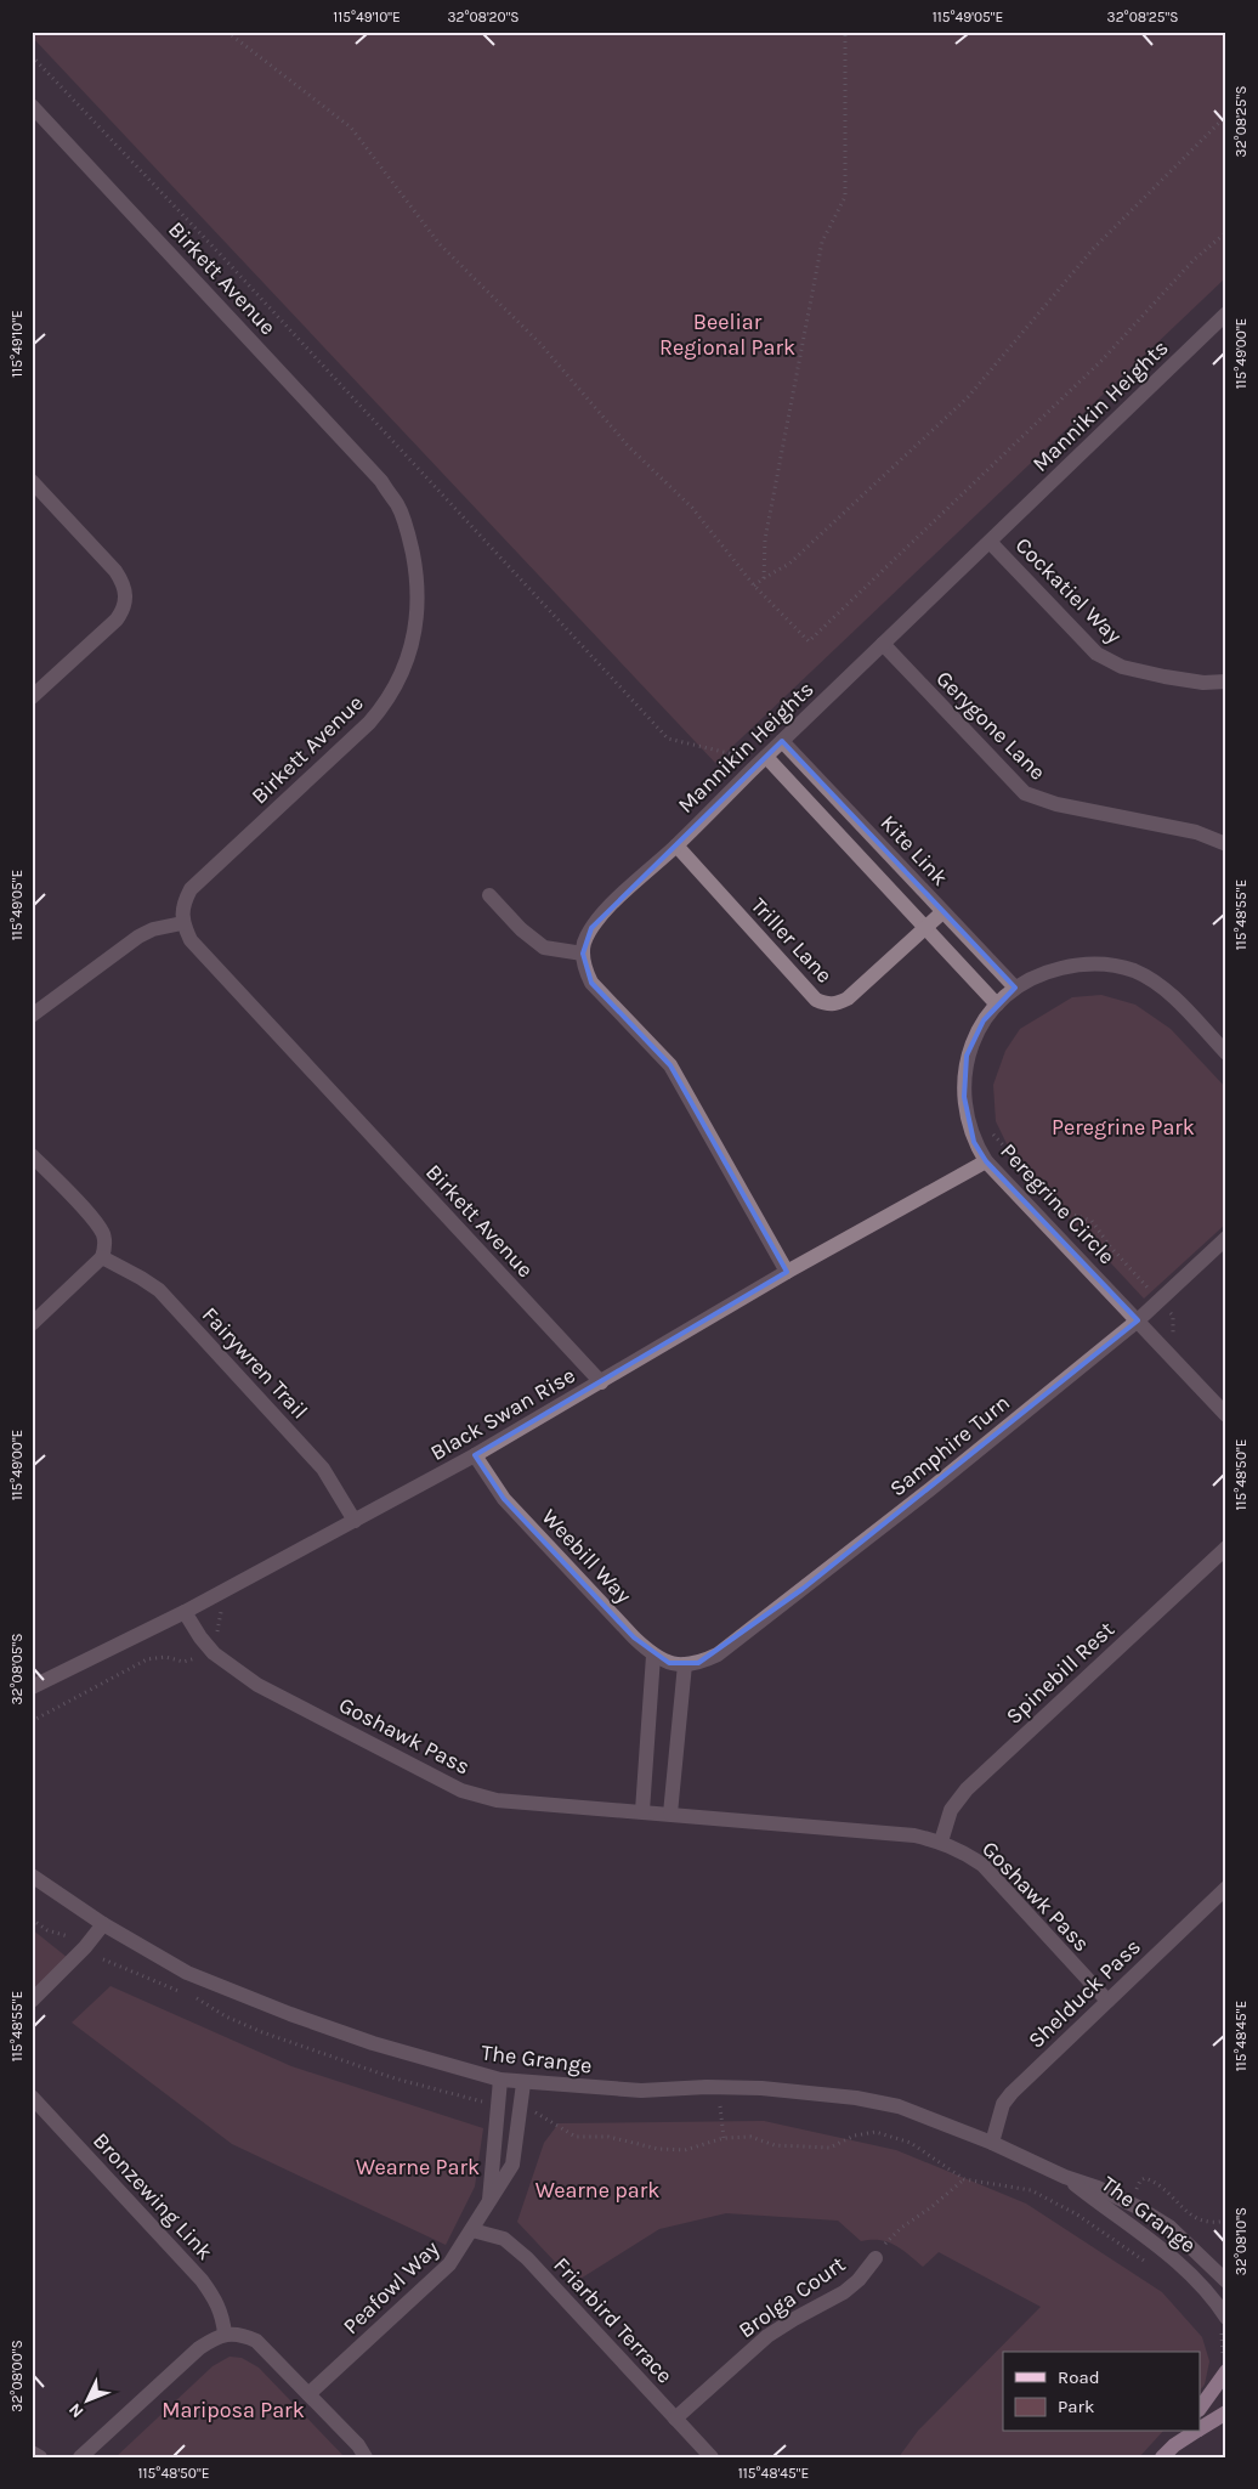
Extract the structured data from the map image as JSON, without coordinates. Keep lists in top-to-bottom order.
{
  "streets": {
    "street": [
      "Birkett Avenue",
      "Mannikin Heights",
      "Cockatiel Way",
      "Gerygone Lane",
      "Kite Link",
      "Triller Lane",
      "Peregrine Circle",
      "Fairywren Trail",
      "Black Swan Rise",
      "Samphire Turn",
      "Weebill Way",
      "Spinebill Rest",
      "Goshawk Pass",
      "Shelduck Pass",
      "The Grange",
      "Bronzewing Link",
      "Peafowl Way",
      "Brolga Court",
      "Friarbird Terrace"
    ]
  },
  "crossings": [
    ["Birkett Avenue", "Black Swan Rise"],
    ["Mannikin Heights", "Cockatiel Way"],
    ["Mannikin Heights", "Gerygone Lane"],
    ["Mannikin Heights", "Kite Link"],
    ["Mannikin Heights", "Triller Lane"],
    ["Kite Link", "Triller Lane"],
    ["Kite Link", "Peregrine Circle"],
    ["Peregrine Circle", "Black Swan Rise"],
    ["Peregrine Circle", "Samphire Turn"],
    ["Fairywren Trail", "Black Swan Rise"],
    ["Black Swan Rise", "Weebill Way"],
    ["Black Swan Rise", "Goshawk Pass"],
    ["Samphire Turn", "Weebill Way"],
    ["Spinebill Rest", "Goshawk Pass"],
    ["Goshawk Pass", "Shelduck Pass"],
    ["Shelduck Pass", "The Grange"],
    ["The Grange", "Peafowl Way"],
    ["Peafowl Way", "Friarbird Terrace"],
    ["Brolga Court", "Friarbird Terrace"]
  ],
  "parks": [
    "Beeliar Regional Park",
    "Peregrine Park",
    "Wearne Park",
    "Wearne park",
    "Mariposa Park"
  ],
  "legend": ["Road", "Park"],
  "north": "bottom left",
  "coordinates": [
    "115°49'10\"E",
    "32°08'20\"S",
    "115°49'05\"E",
    "32°08'25\"S",
    "115°49'00\"E",
    "115°48'55\"E",
    "115°48'50\"E",
    "32°08'05\"S",
    "115°48'45\"E",
    "32°08'10\"S",
    "32°08'00\"S"
  ]
}
